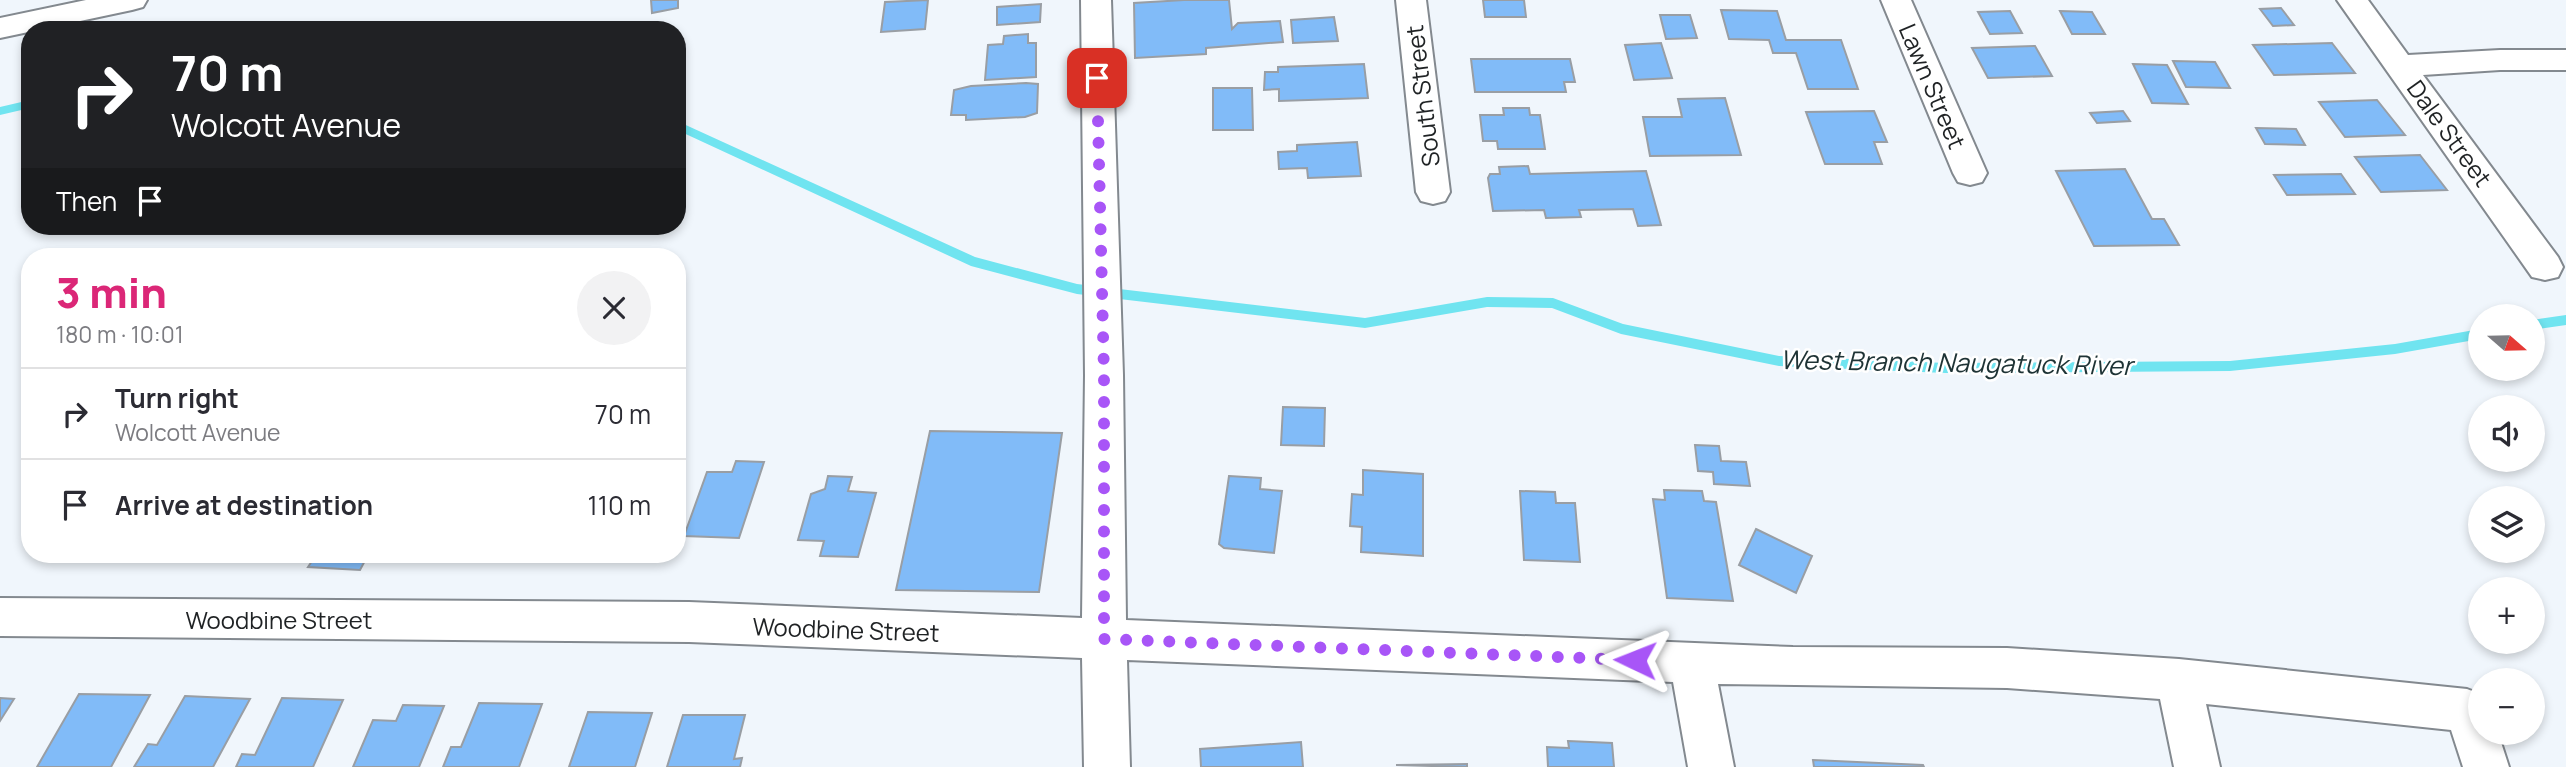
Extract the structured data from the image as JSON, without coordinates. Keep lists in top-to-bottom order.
{
  "streets": {
    "street": [
      "Lawn Street",
      "South Street",
      "Dale Street",
      "Woodbine Street"
    ]
  },
  "water": ["West Branch Naugatuck River"],
  "north": "right",
  "page": {
    "turn": ["70 m", "Wolcott Avenue"],
    "then": "Then",
    "heading": ["3 min", "180 m · 10:01"],
    "map_buttons": ["+", "−"],
    "list": [
      {
        "name": "Turn right",
        "note": "Wolcott Avenue",
        "value": "70 m"
      },
      {
        "name": "Arrive at destination",
        "value": "110 m"
      }
    ]
  }
}
